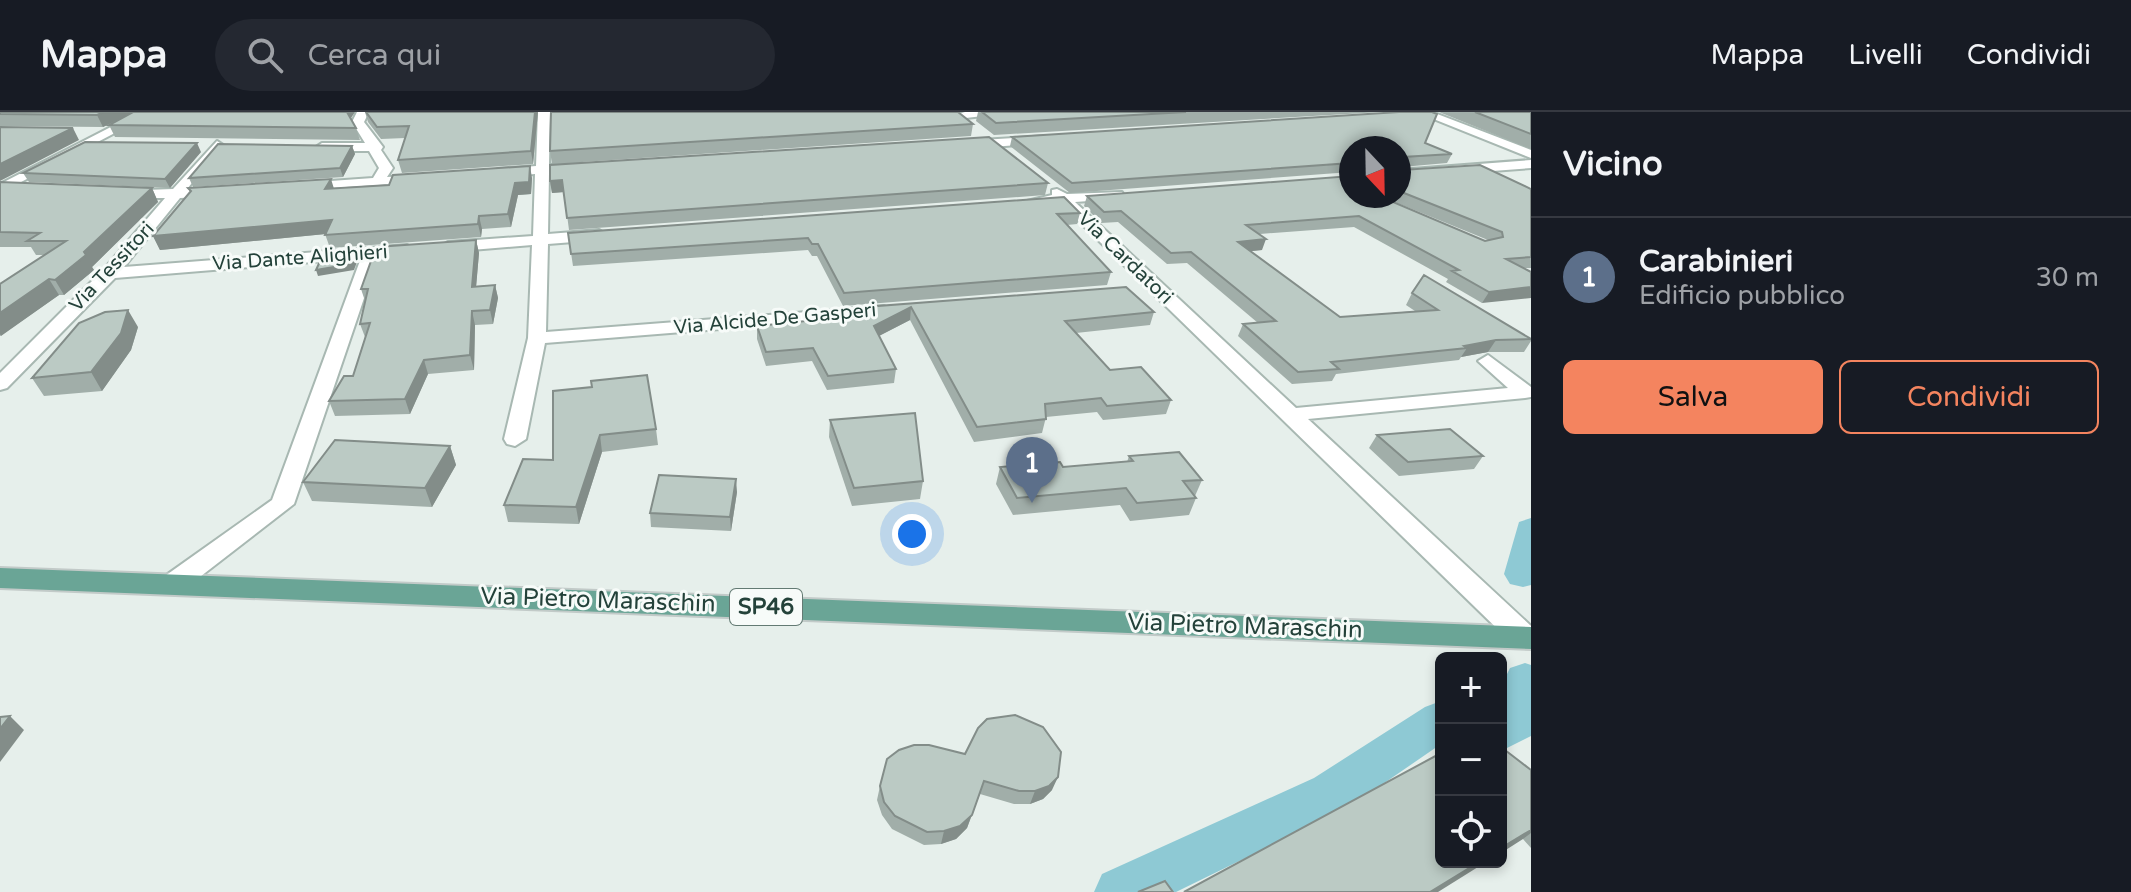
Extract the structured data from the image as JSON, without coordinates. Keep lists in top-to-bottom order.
{
  "streets": {
    "main road": ["Via Pietro Maraschin", "SP46"],
    "street": [
      "Via Dante Alighieri",
      "Via Cardatori",
      "Via Tessitori",
      "Via Alcide De Gasperi"
    ]
  },
  "crossings": [
    ["Via Dante Alighieri", "Via Tessitori"],
    ["Via Cardatori", "Via Pietro Maraschin"]
  ],
  "north": "bottom",
  "page": {
    "header": "Mappa",
    "search": "Cerca qui",
    "nav": ["Mappa", "Livelli", "Condividi"],
    "heading": "Vicino",
    "list": [
      {
        "mark": "1",
        "name": "Carabinieri",
        "note": "Edificio pubblico",
        "value": "30 m"
      }
    ],
    "buttons": ["Salva", "Condividi"],
    "pins": "1",
    "map_buttons": ["+", "−"]
  }
}
